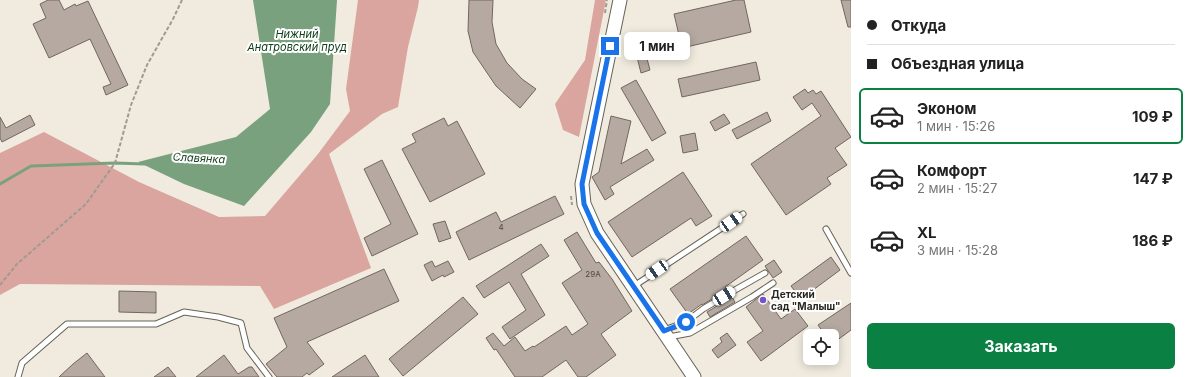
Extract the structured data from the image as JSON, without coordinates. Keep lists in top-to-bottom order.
{
  "water": ["Нижний Анатровский пруд", "Славянка"],
  "places": ["Детский сад \"Малыш\""],
  "house_numbers": ["4", "29А"],
  "page": {
    "banner": ["Откуда", "Объездная улица"],
    "bubble": "1 мин",
    "list": [
      {
        "name": "Эконом",
        "note": "1 мин · 15:26",
        "value": "109 ₽"
      },
      {
        "name": "Комфорт",
        "note": "2 мин · 15:27",
        "value": "147 ₽"
      },
      {
        "name": "XL",
        "note": "3 мин · 15:28",
        "value": "186 ₽"
      }
    ],
    "buttons": "Заказать"
  }
}
